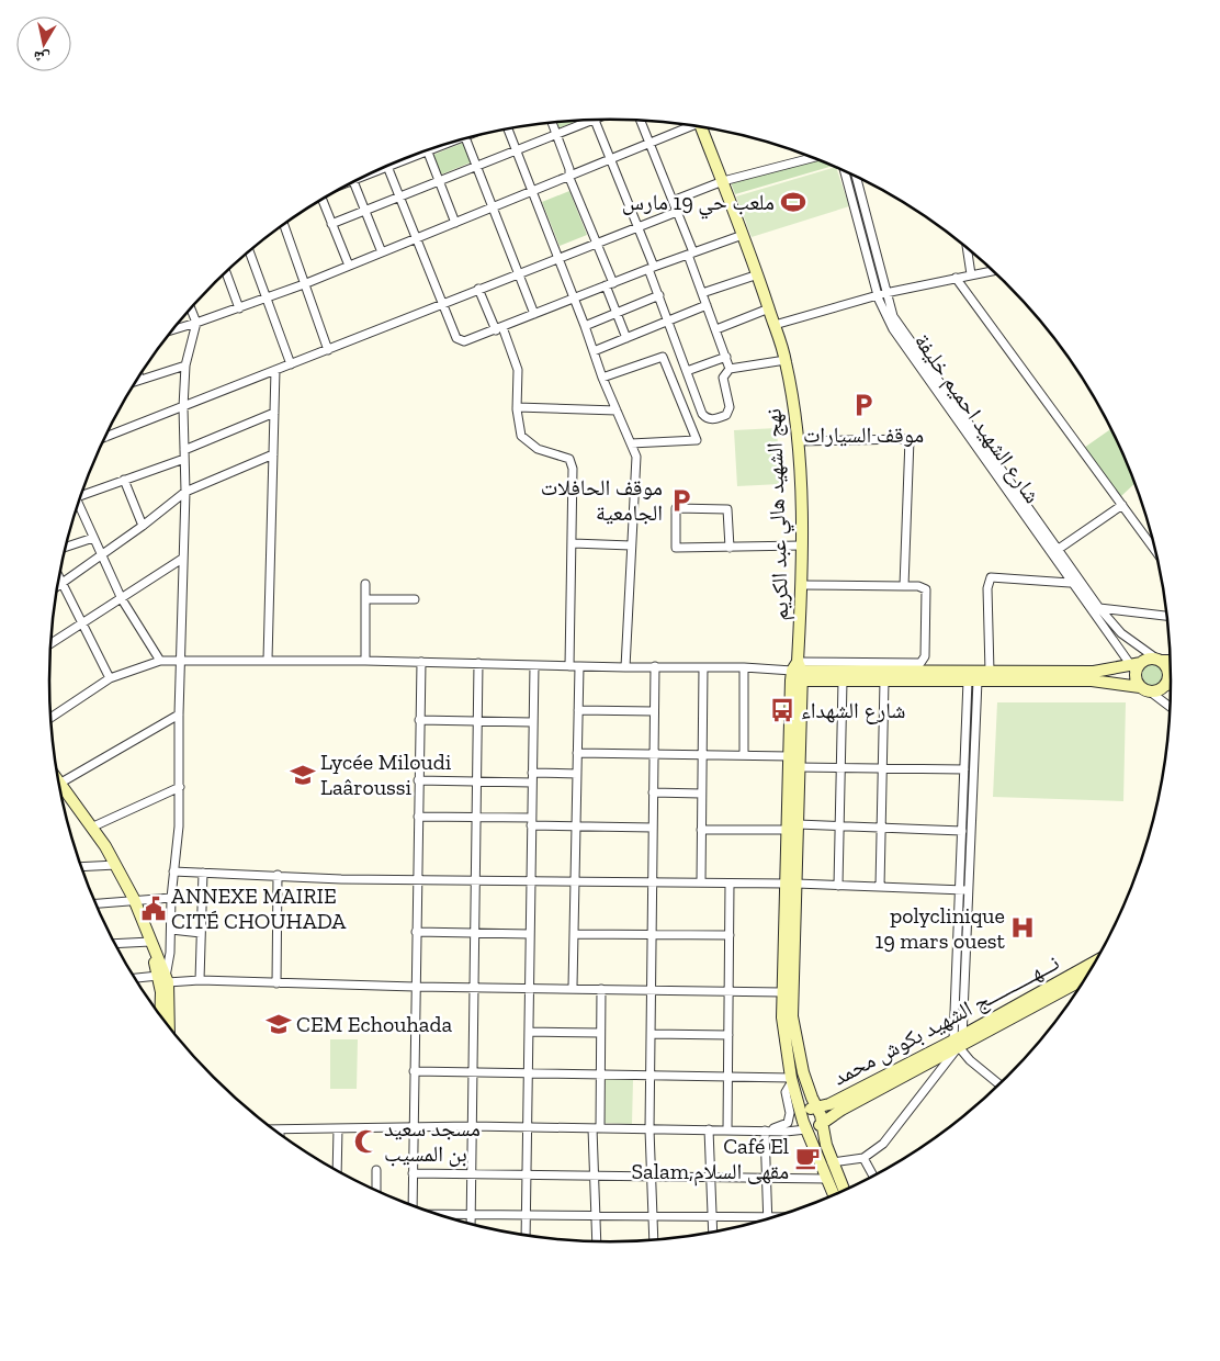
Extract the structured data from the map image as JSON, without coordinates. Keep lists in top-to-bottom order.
{
  "streets": {
    "main road": ["نهج الشهيد هالي عبد الكريم", "نـــهـــــــــــج الشهيد بكوش محمد"],
    "street": ["شارع الشهيد احميم خليفة"]
  },
  "places": {
    "sports": ["ملعب حي 19 مارس"],
    "parking": ["موقف السيارات", "موقف الحافلات الجامعية"],
    "bus stop": ["شارع الشهداء"],
    "school or university": ["Lycée Miloudi Laâroussi", "CEM Echouhada"],
    "public building": ["ANNEXE MAIRIE CITÉ CHOUHADA"],
    "hospital": ["polyclinique 19 mars ouest"],
    "mosque": ["مسجد سعيد بن المسيب"],
    "cafe": ["Café El Salam,مقهى السلام"]
  },
  "north": "bottom"
}
